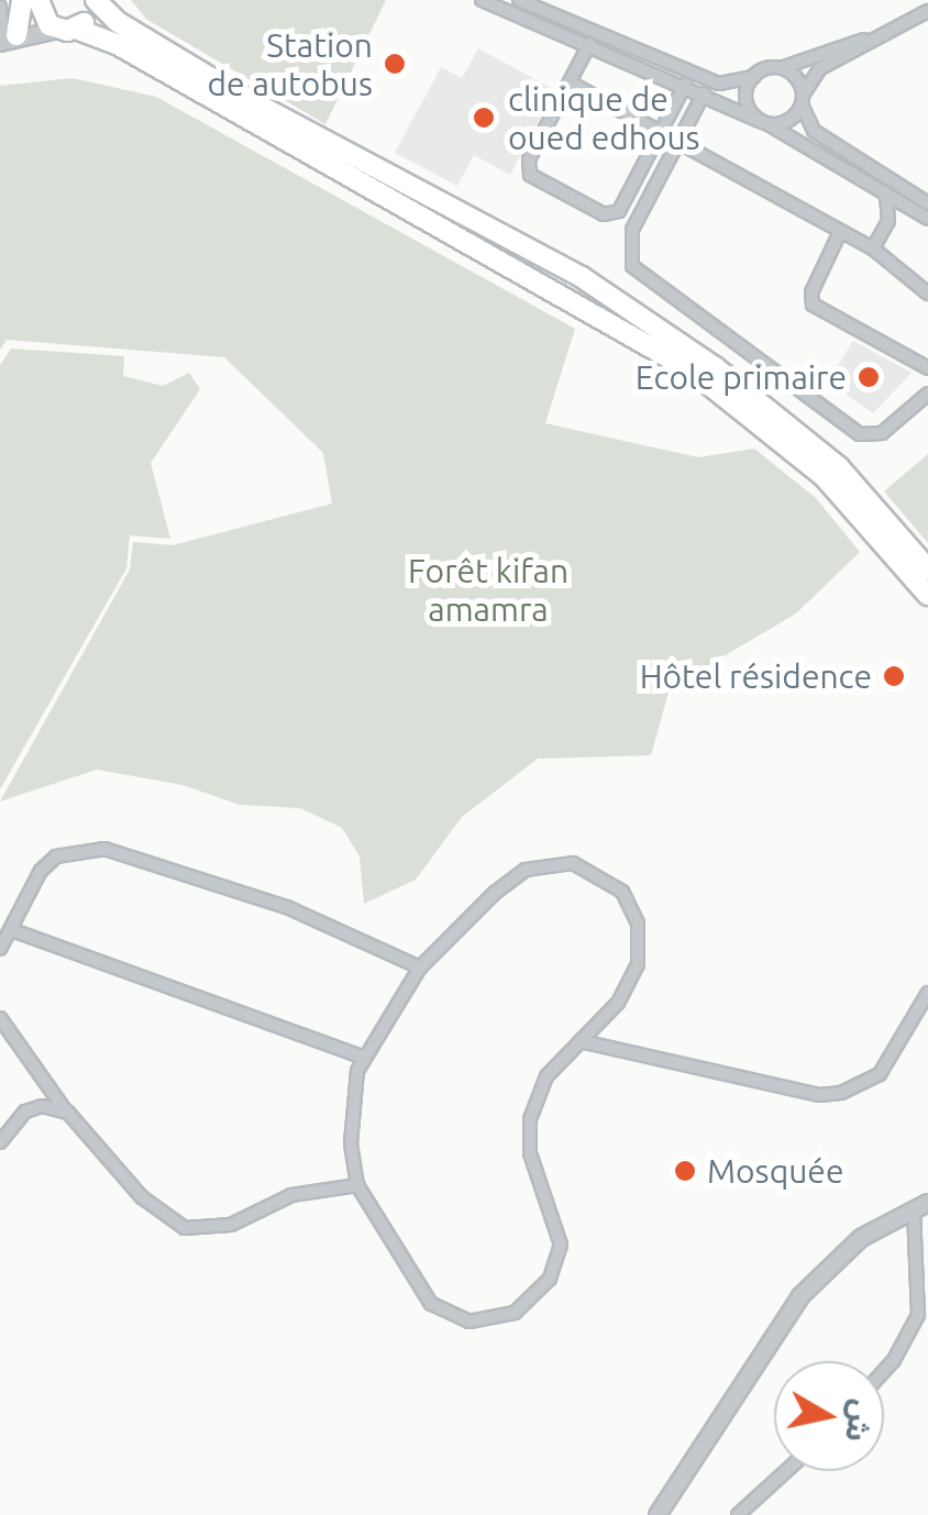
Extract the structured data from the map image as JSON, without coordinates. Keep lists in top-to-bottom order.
{
  "parks": ["Forêt kifan amamra"],
  "places": [
    "Station de autobus",
    "clinique de oued edhous",
    "Ecole primaire",
    "Hôtel résidence",
    "Mosquée"
  ],
  "north": "right"
}
